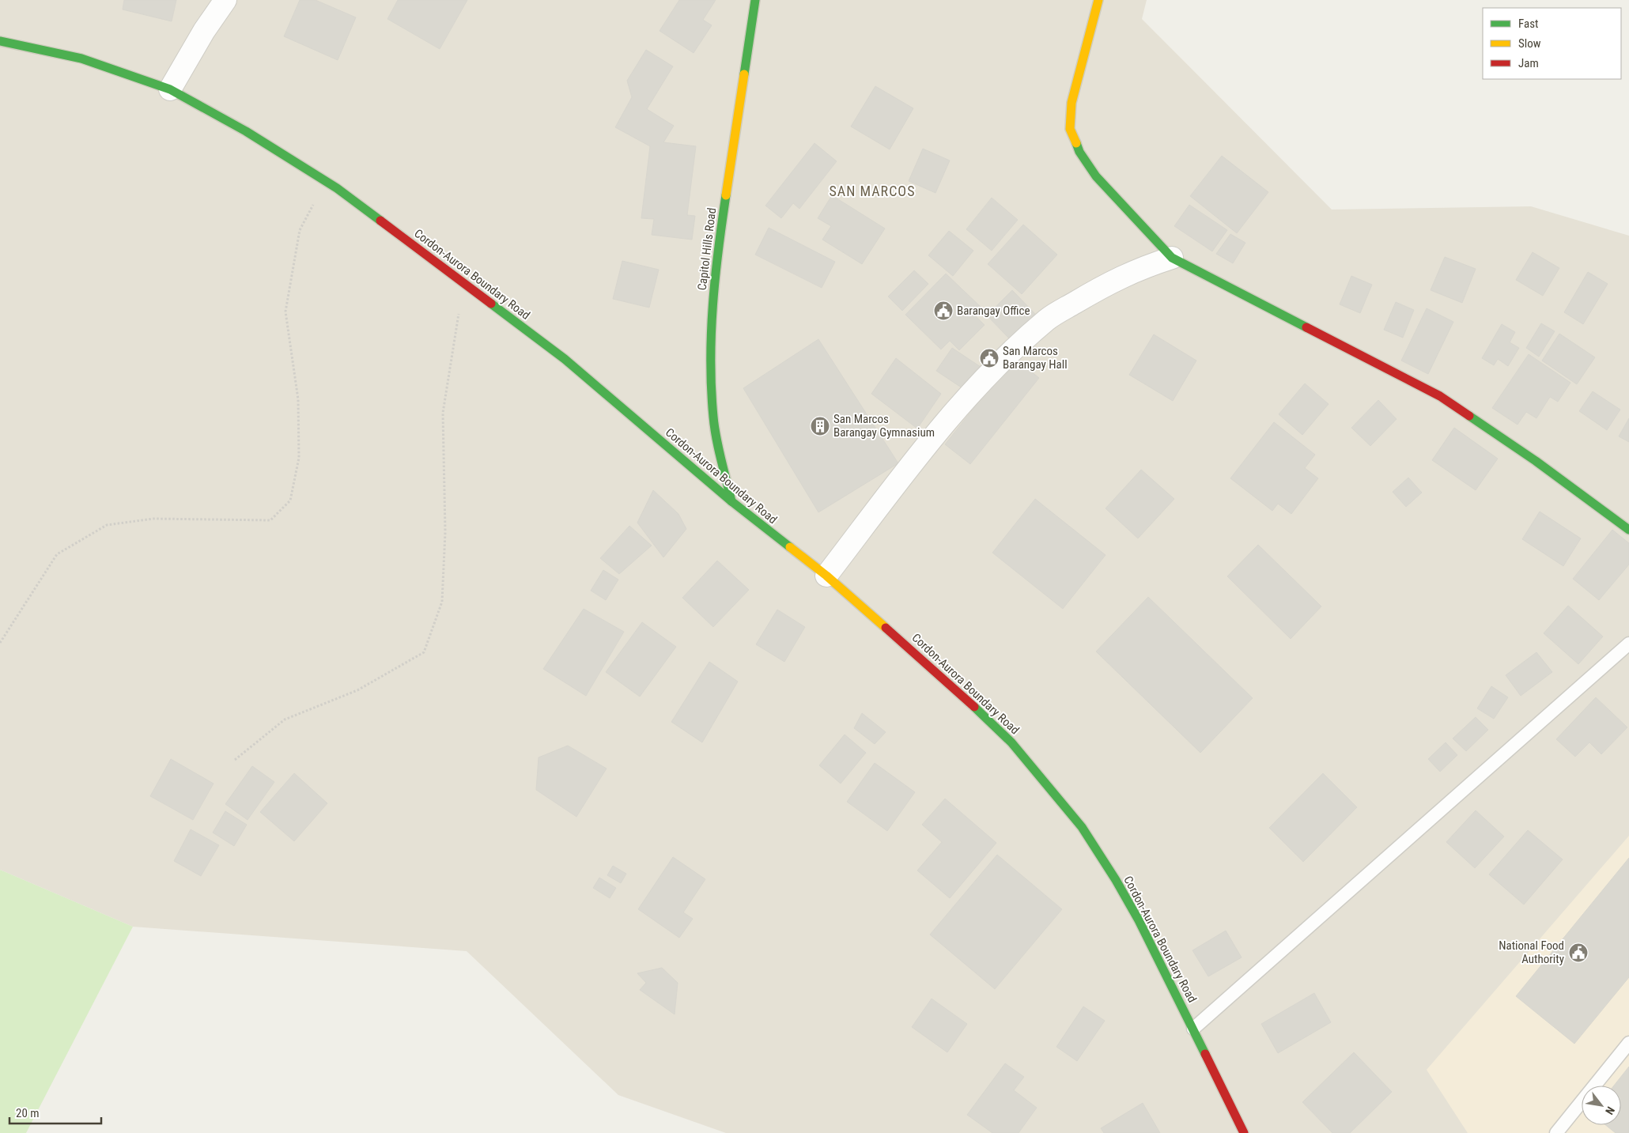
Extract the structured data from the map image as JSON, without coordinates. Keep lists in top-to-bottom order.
{
  "streets": {
    "main road": ["Capitol Hills Road", "Cordon-Aurora Boundary Road"]
  },
  "crossings": [
    ["Capitol Hills Road", "Cordon-Aurora Boundary Road"]
  ],
  "districts": ["SAN MARCOS"],
  "places": {
    "public building": ["Barangay Office", "San Marcos Barangay Hall", "National Food Authority"],
    "building": ["San Marcos Barangay Gymnasium"]
  },
  "legend": ["Fast", "Slow", "Jam"],
  "scale_bar": "20 m",
  "north": "bottom right"
}
